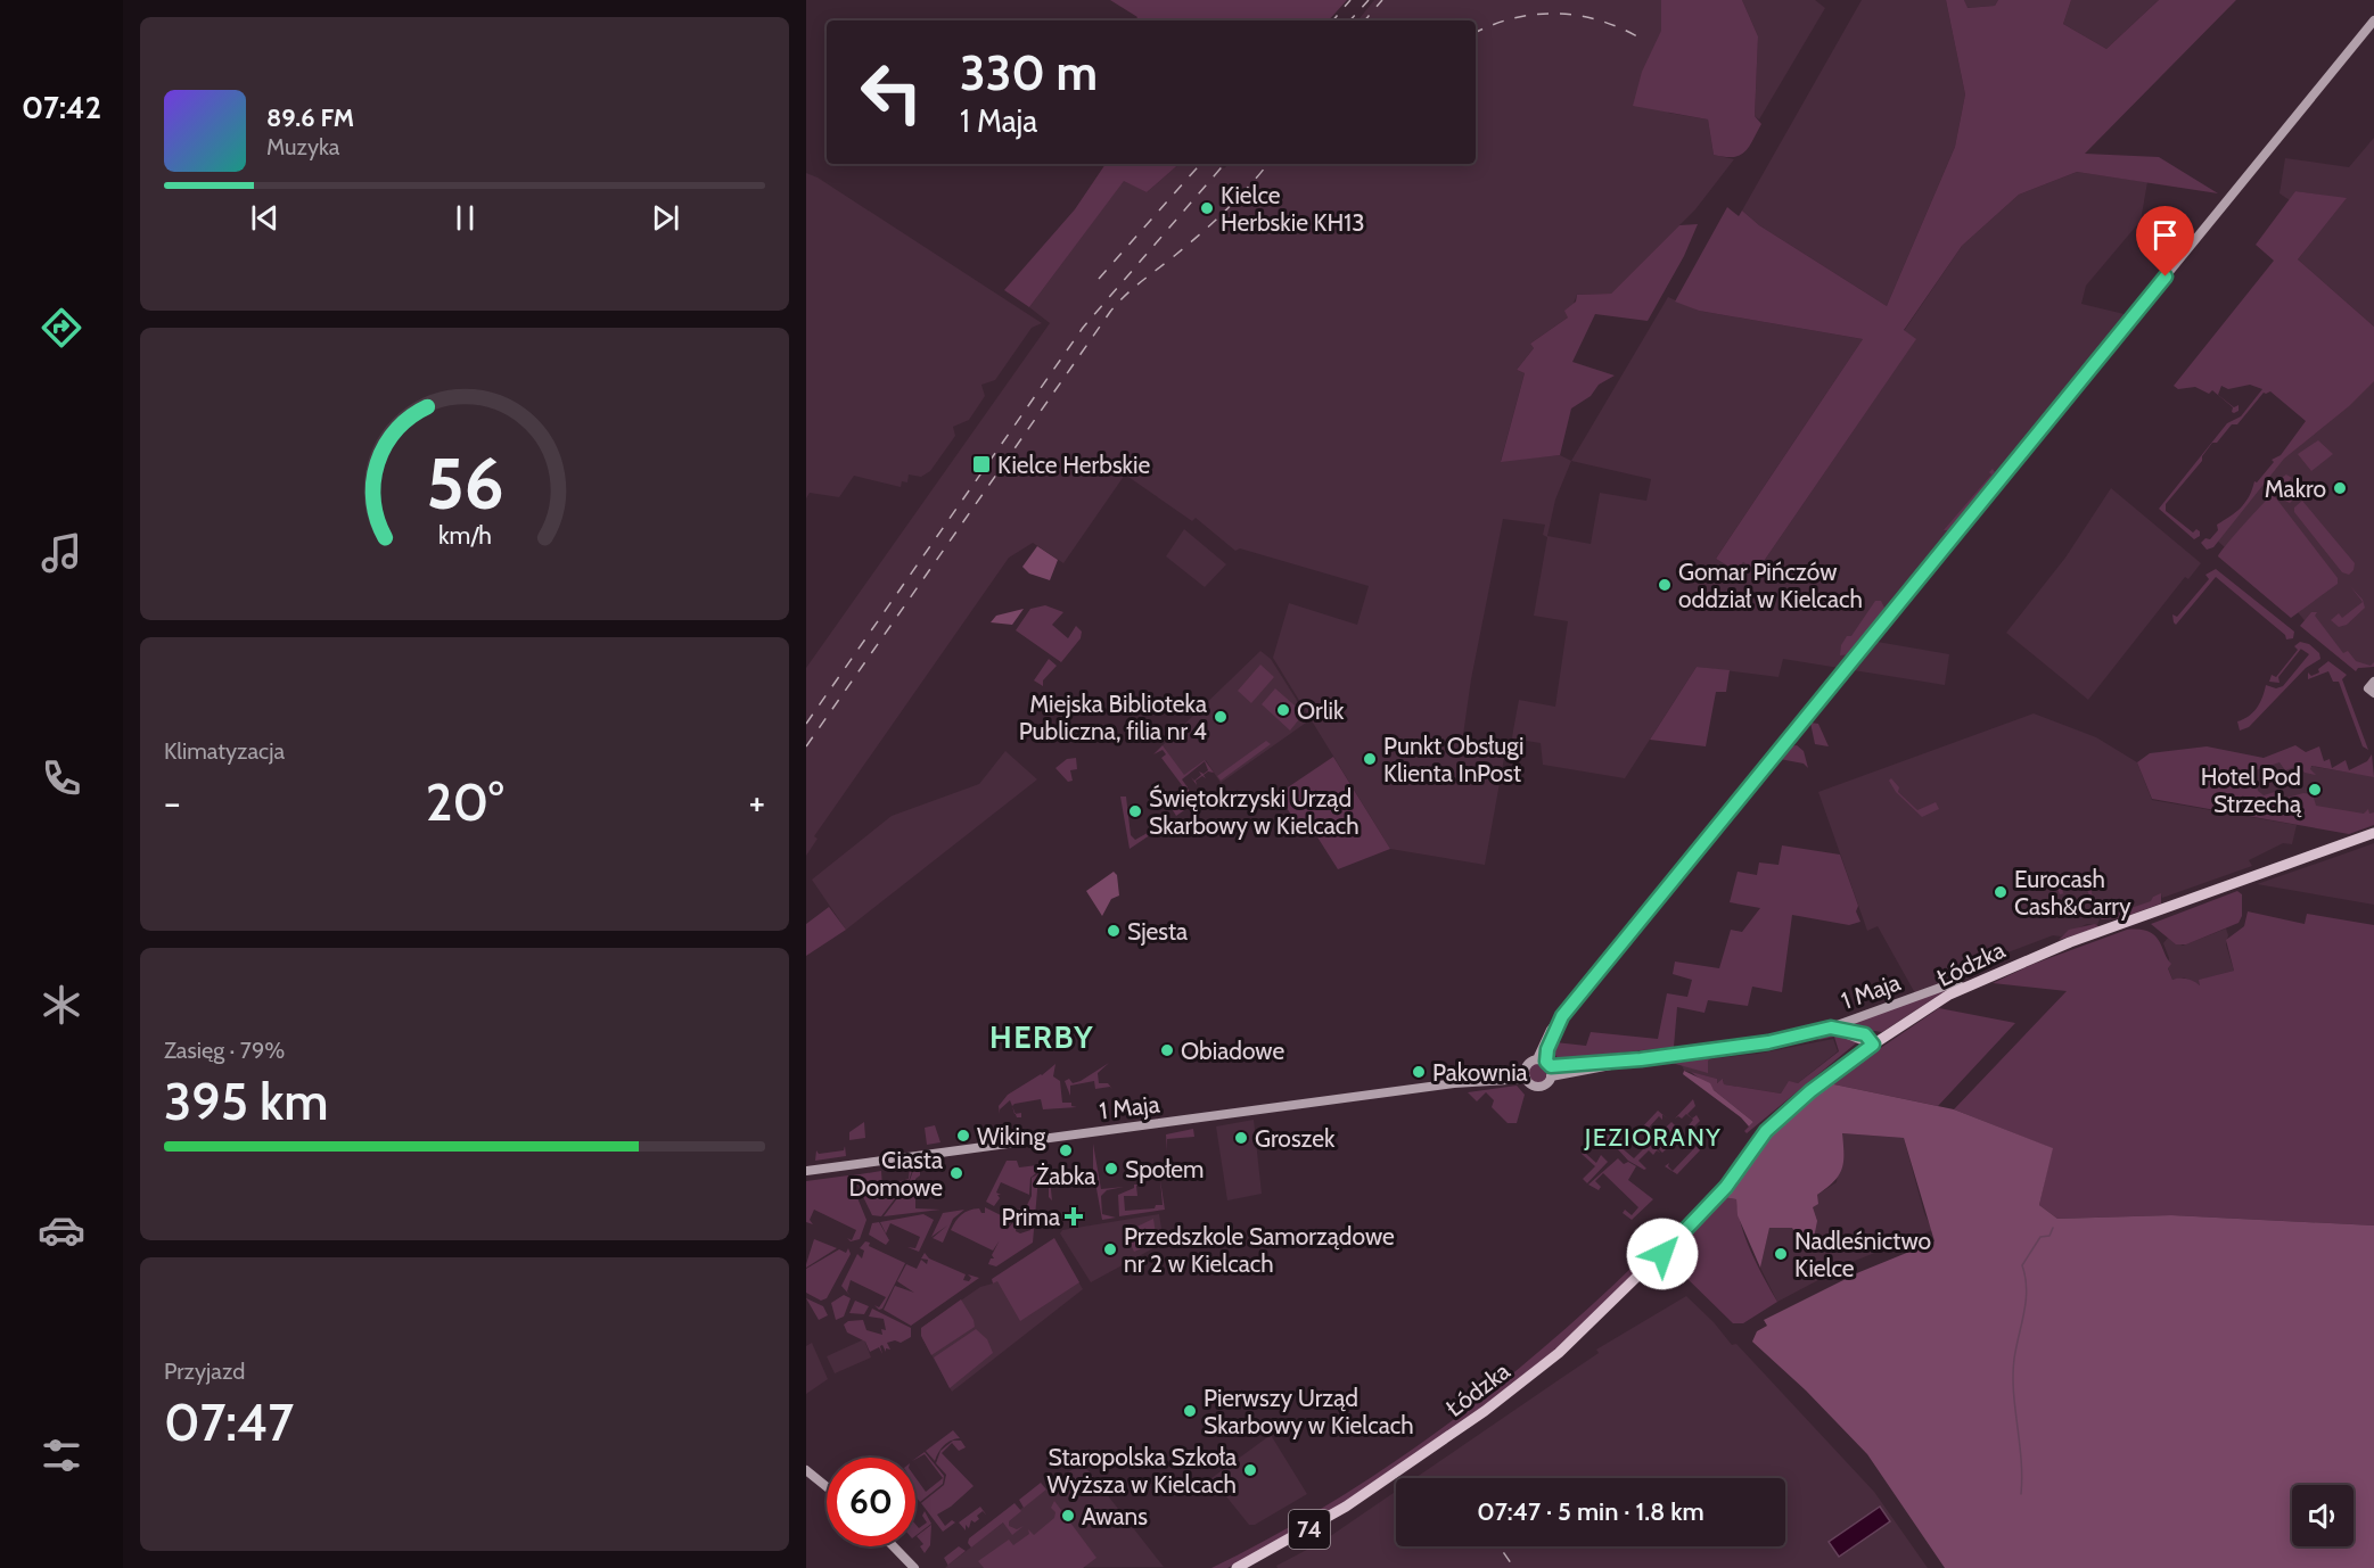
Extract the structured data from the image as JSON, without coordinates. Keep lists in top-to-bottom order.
{
  "streets": {
    "main road": ["Łódzka", "74"],
    "street": ["1 Maja"]
  },
  "crossings": [
    ["Łódzka", "1 Maja"]
  ],
  "districts": ["HERBY", "JEZIORANY"],
  "places": {
    "other": [
      "Kielce Herbskie KH13",
      "Makro",
      "Gomar Pińczów oddział w Kielcach",
      "Orlik",
      "Miejska Biblioteka Publiczna, filia nr 4",
      "Punkt Obsługi Klienta InPost",
      "Hotel Pod Strzechą",
      "Świętokrzyski Urząd Skarbowy w Kielcach",
      "Eurocash Cash&Carry",
      "Sjesta",
      "Obiadowe",
      "Pakownia",
      "Wiking",
      "Groszek",
      "Żabka",
      "Społem",
      "Ciasta Domowe",
      "Przedszkole Samorządowe nr 2 w Kielcach",
      "Nadleśnictwo Kielce",
      "Pierwszy Urząd Skarbowy w Kielcach",
      "Staropolska Szkoła Wyższa w Kielcach",
      "Awans"
    ],
    "transit": ["Kielce Herbskie"],
    "health": ["Prima"]
  },
  "page": {
    "tabs": "07:42",
    "turn": ["330 m", "1 Maja"],
    "song": ["89.6 FM", "Muzyka"],
    "tile": [
      "Klimatyzacja",
      ["Zasięg · 79%", "395 km"],
      ["Przyjazd", "07:47"]
    ],
    "heat": ["−", "20°", "+"],
    "limit": "60",
    "trip": "07:47 · 5 min · 1.8 km",
    "gauge": ["56", "km/h"]
  }
}
